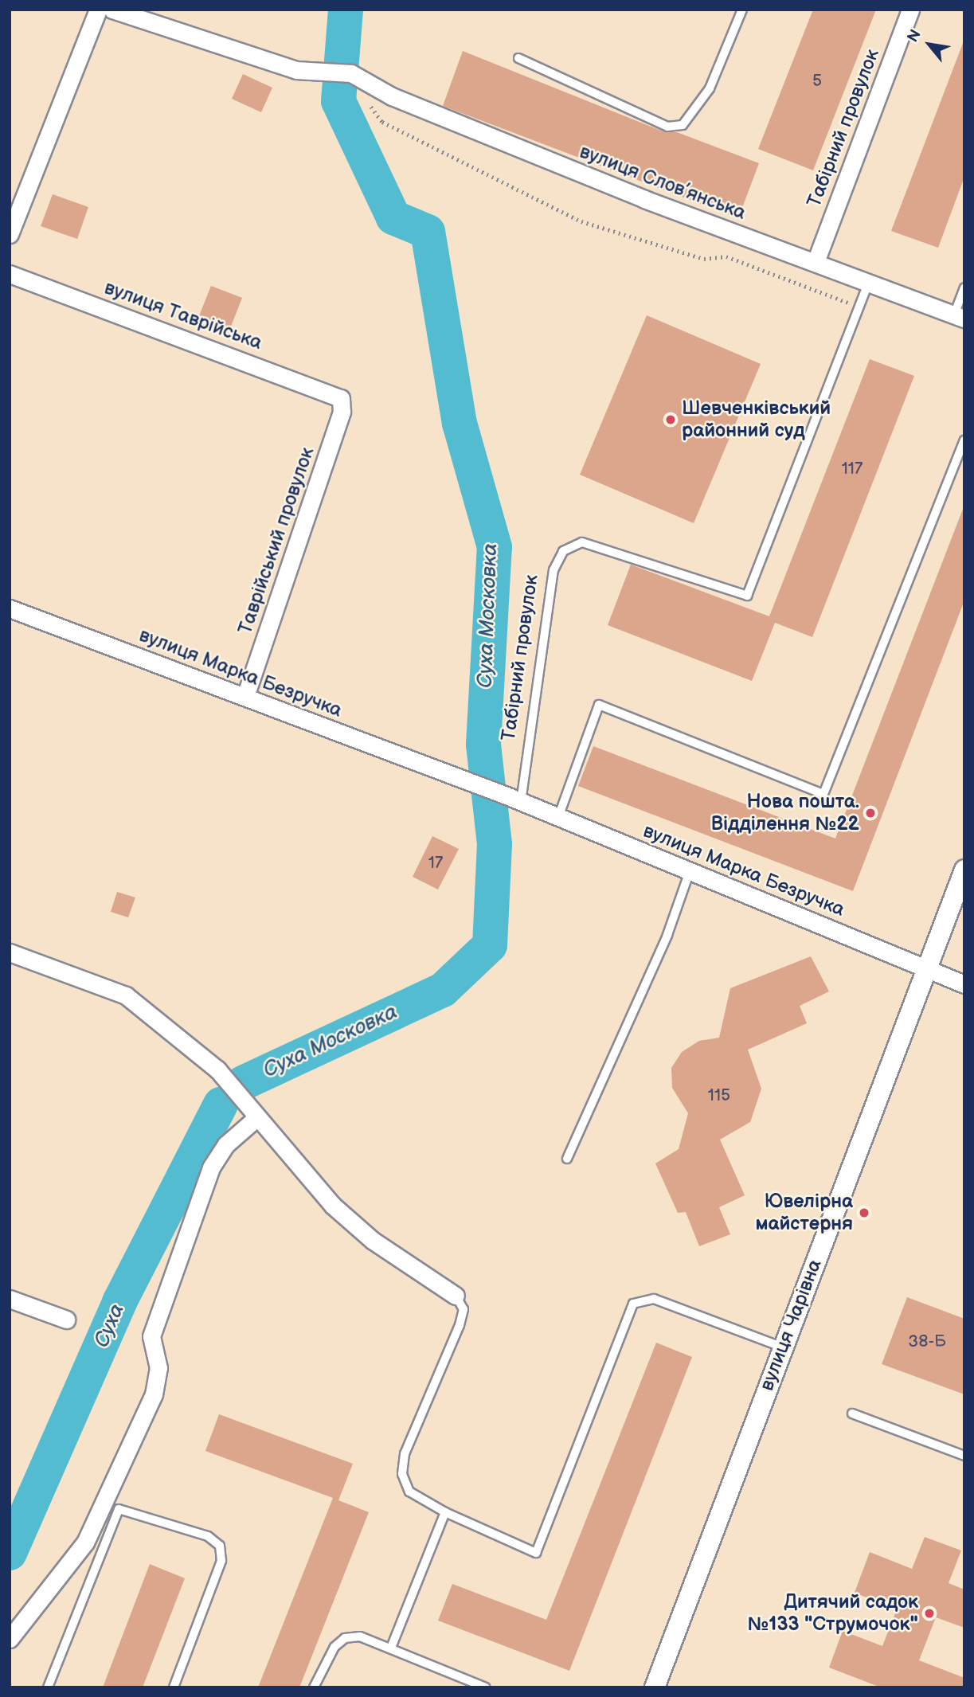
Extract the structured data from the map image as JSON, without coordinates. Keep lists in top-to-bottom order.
{
  "streets": {
    "street": [
      "Табірний провулок",
      "вулиця Слов’янська",
      "вулиця Таврійська",
      "Таврійський провулок",
      "вулиця Марка Безручка",
      "вулиця Чарівна"
    ]
  },
  "crossings": [
    ["Табірний провулок", "вулиця Слов’янська"],
    ["Табірний провулок", "вулиця Марка Безручка"],
    ["вулиця Таврійська", "Таврійський провулок"],
    ["Таврійський провулок", "вулиця Марка Безручка"],
    ["вулиця Марка Безручка", "вулиця Чарівна"]
  ],
  "water": ["Суха Московка", "Суха"],
  "places": [
    "Шевченківський районний суд",
    "Нова пошта. Відділення №22",
    "Ювелірна майстерня",
    "Дитячий садок №133 \"Струмочок\""
  ],
  "house_numbers": [
    "5",
    "117",
    "17",
    "115",
    "38-Б"
  ],
  "north": "top left"
}
